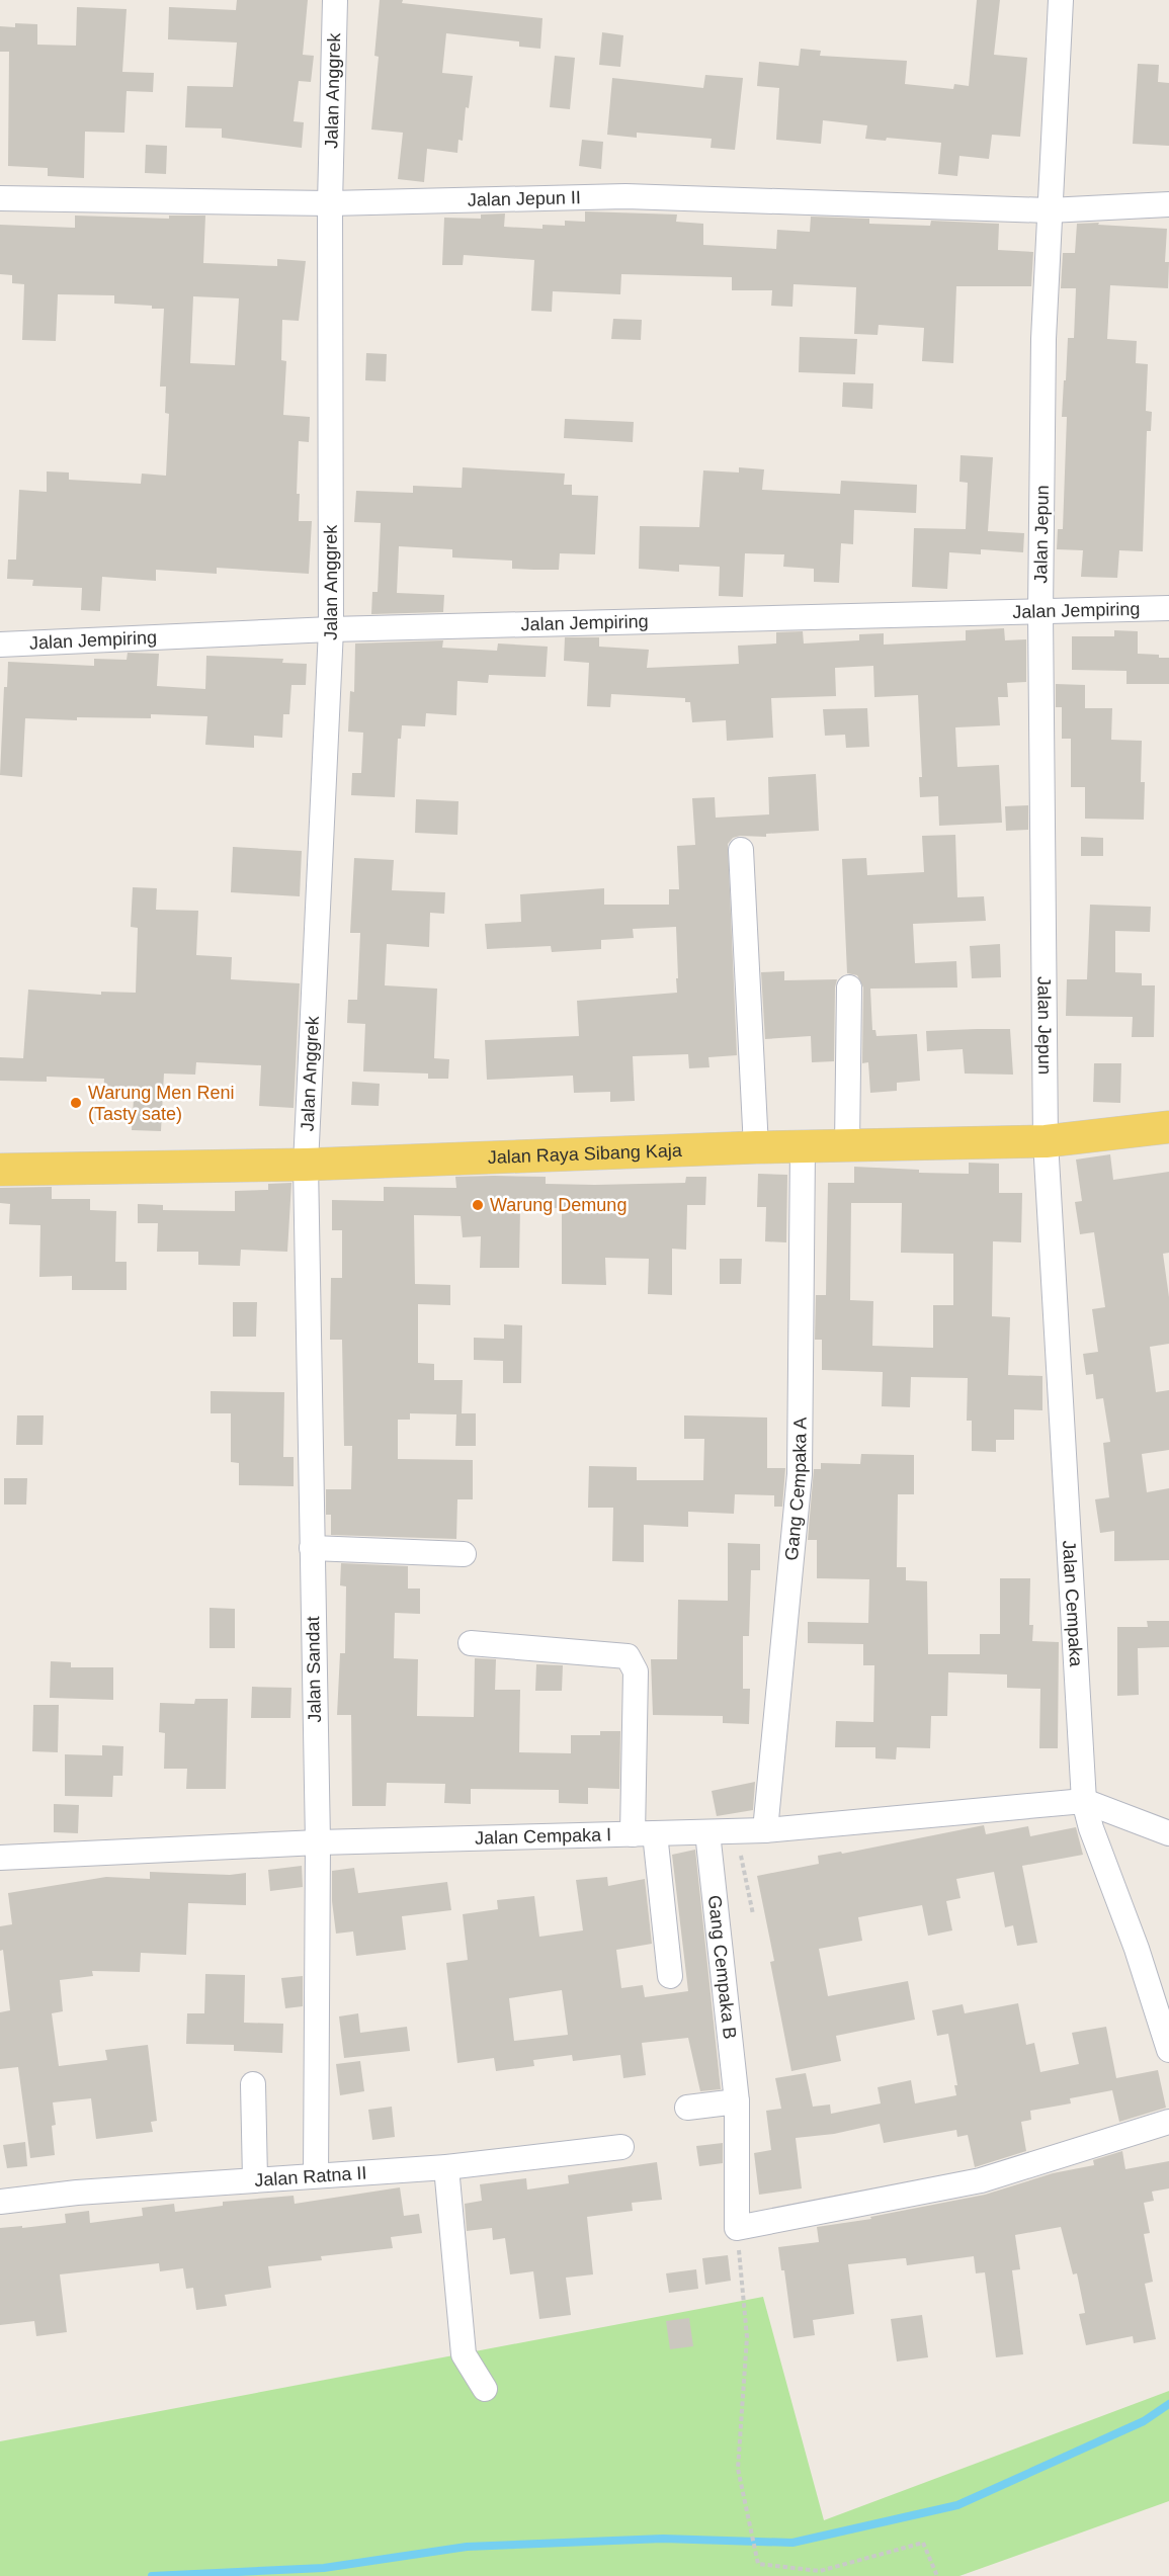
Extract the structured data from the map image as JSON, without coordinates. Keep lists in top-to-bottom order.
{
  "streets": {
    "main road": ["Jalan Raya Sibang Kaja"],
    "street": [
      "Jalan Anggrek",
      "Jalan Jepun II",
      "Jalan Jepun",
      "Jalan Jempiring",
      "Gang Cempaka A",
      "Jalan Cempaka",
      "Jalan Sandat",
      "Jalan Cempaka I",
      "Gang Cempaka B",
      "Jalan Ratna II"
    ]
  },
  "crossings": [
    ["Jalan Anggrek", "Jalan Jepun II"],
    ["Jalan Anggrek", "Jalan Jempiring"],
    ["Jalan Anggrek", "Jalan Raya Sibang Kaja"],
    ["Jalan Anggrek", "Jalan Sandat"],
    ["Jalan Jepun II", "Jalan Jepun"],
    ["Jalan Jepun", "Jalan Jempiring"],
    ["Jalan Jepun", "Jalan Raya Sibang Kaja"],
    ["Jalan Jepun", "Jalan Cempaka"],
    ["Jalan Raya Sibang Kaja", "Gang Cempaka A"],
    ["Jalan Raya Sibang Kaja", "Jalan Cempaka"],
    ["Jalan Raya Sibang Kaja", "Jalan Sandat"],
    ["Gang Cempaka A", "Jalan Cempaka I"],
    ["Jalan Cempaka", "Jalan Cempaka I"],
    ["Jalan Sandat", "Jalan Cempaka I"],
    ["Jalan Sandat", "Jalan Ratna II"],
    ["Jalan Cempaka I", "Gang Cempaka B"]
  ],
  "places": ["Warung Men Reni (Tasty sate)", "Warung Demung"]
}
